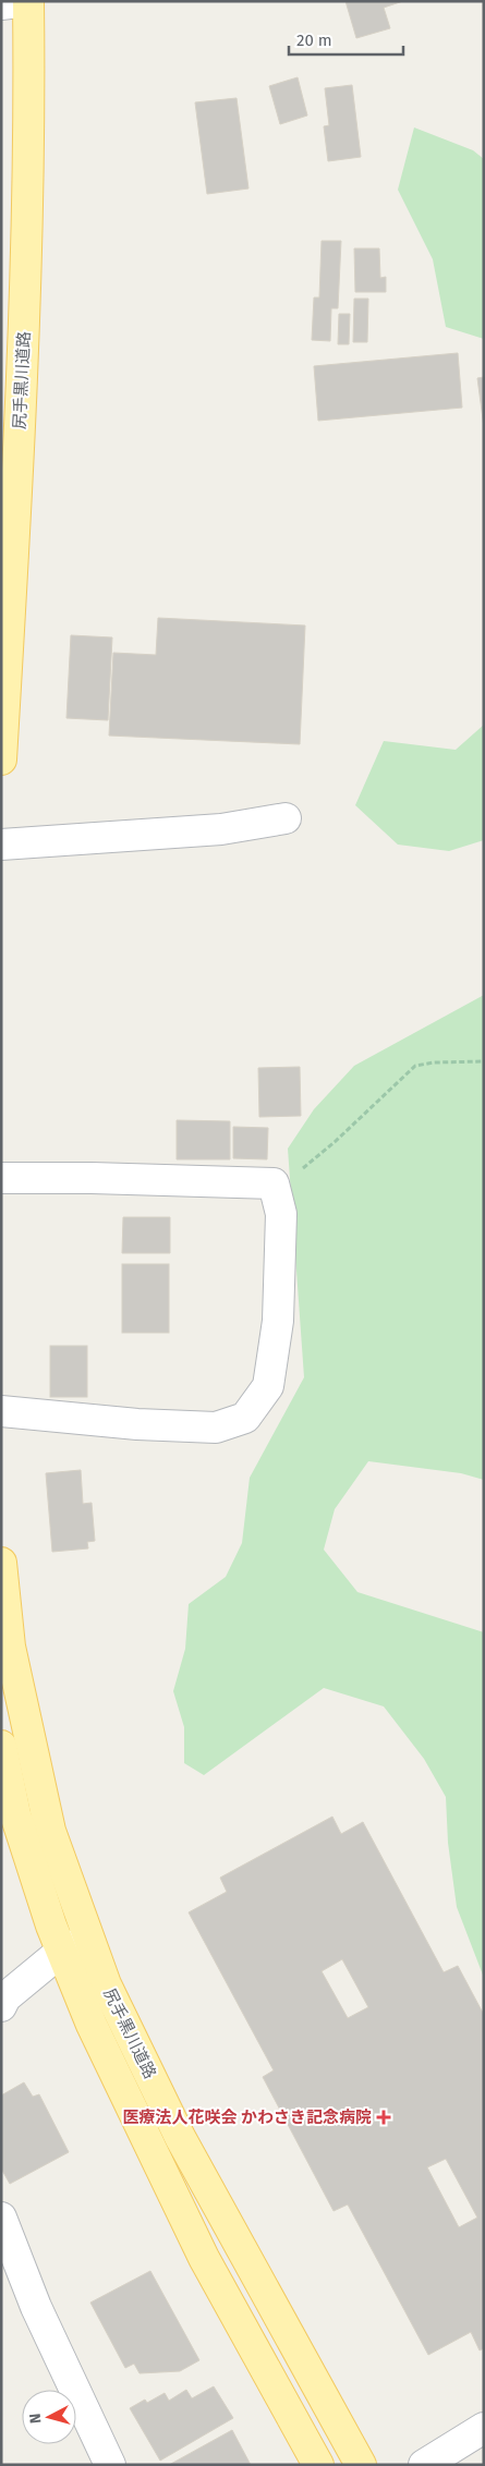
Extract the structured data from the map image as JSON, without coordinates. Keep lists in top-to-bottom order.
{
  "streets": {
    "main road": ["尻手黒川道路"]
  },
  "places": {
    "health": ["医療法人花咲会 かわさき記念病院"]
  },
  "scale_bar": "20 m",
  "north": "left"
}
